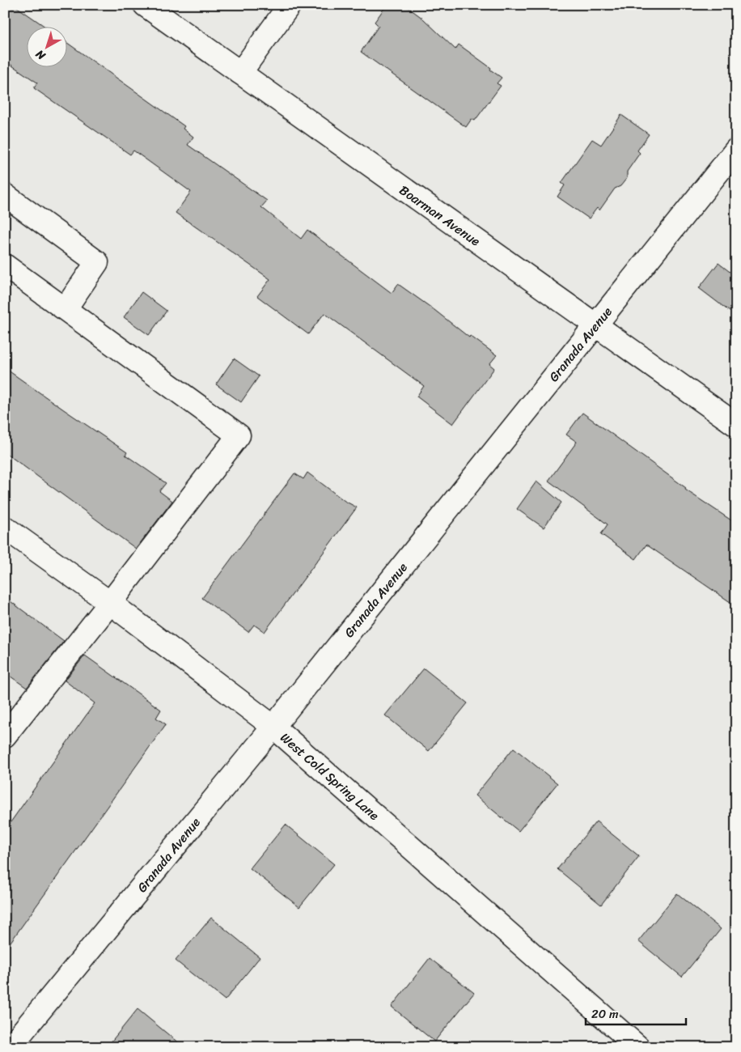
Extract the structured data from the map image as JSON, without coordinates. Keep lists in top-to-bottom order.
{
  "streets": {
    "street": ["Boarman Avenue", "Granada Avenue", "West Cold Spring Lane"]
  },
  "crossings": [
    ["Boarman Avenue", "Granada Avenue"],
    ["Granada Avenue", "West Cold Spring Lane"]
  ],
  "scale_bar": "20 m",
  "north": "bottom left"
}
